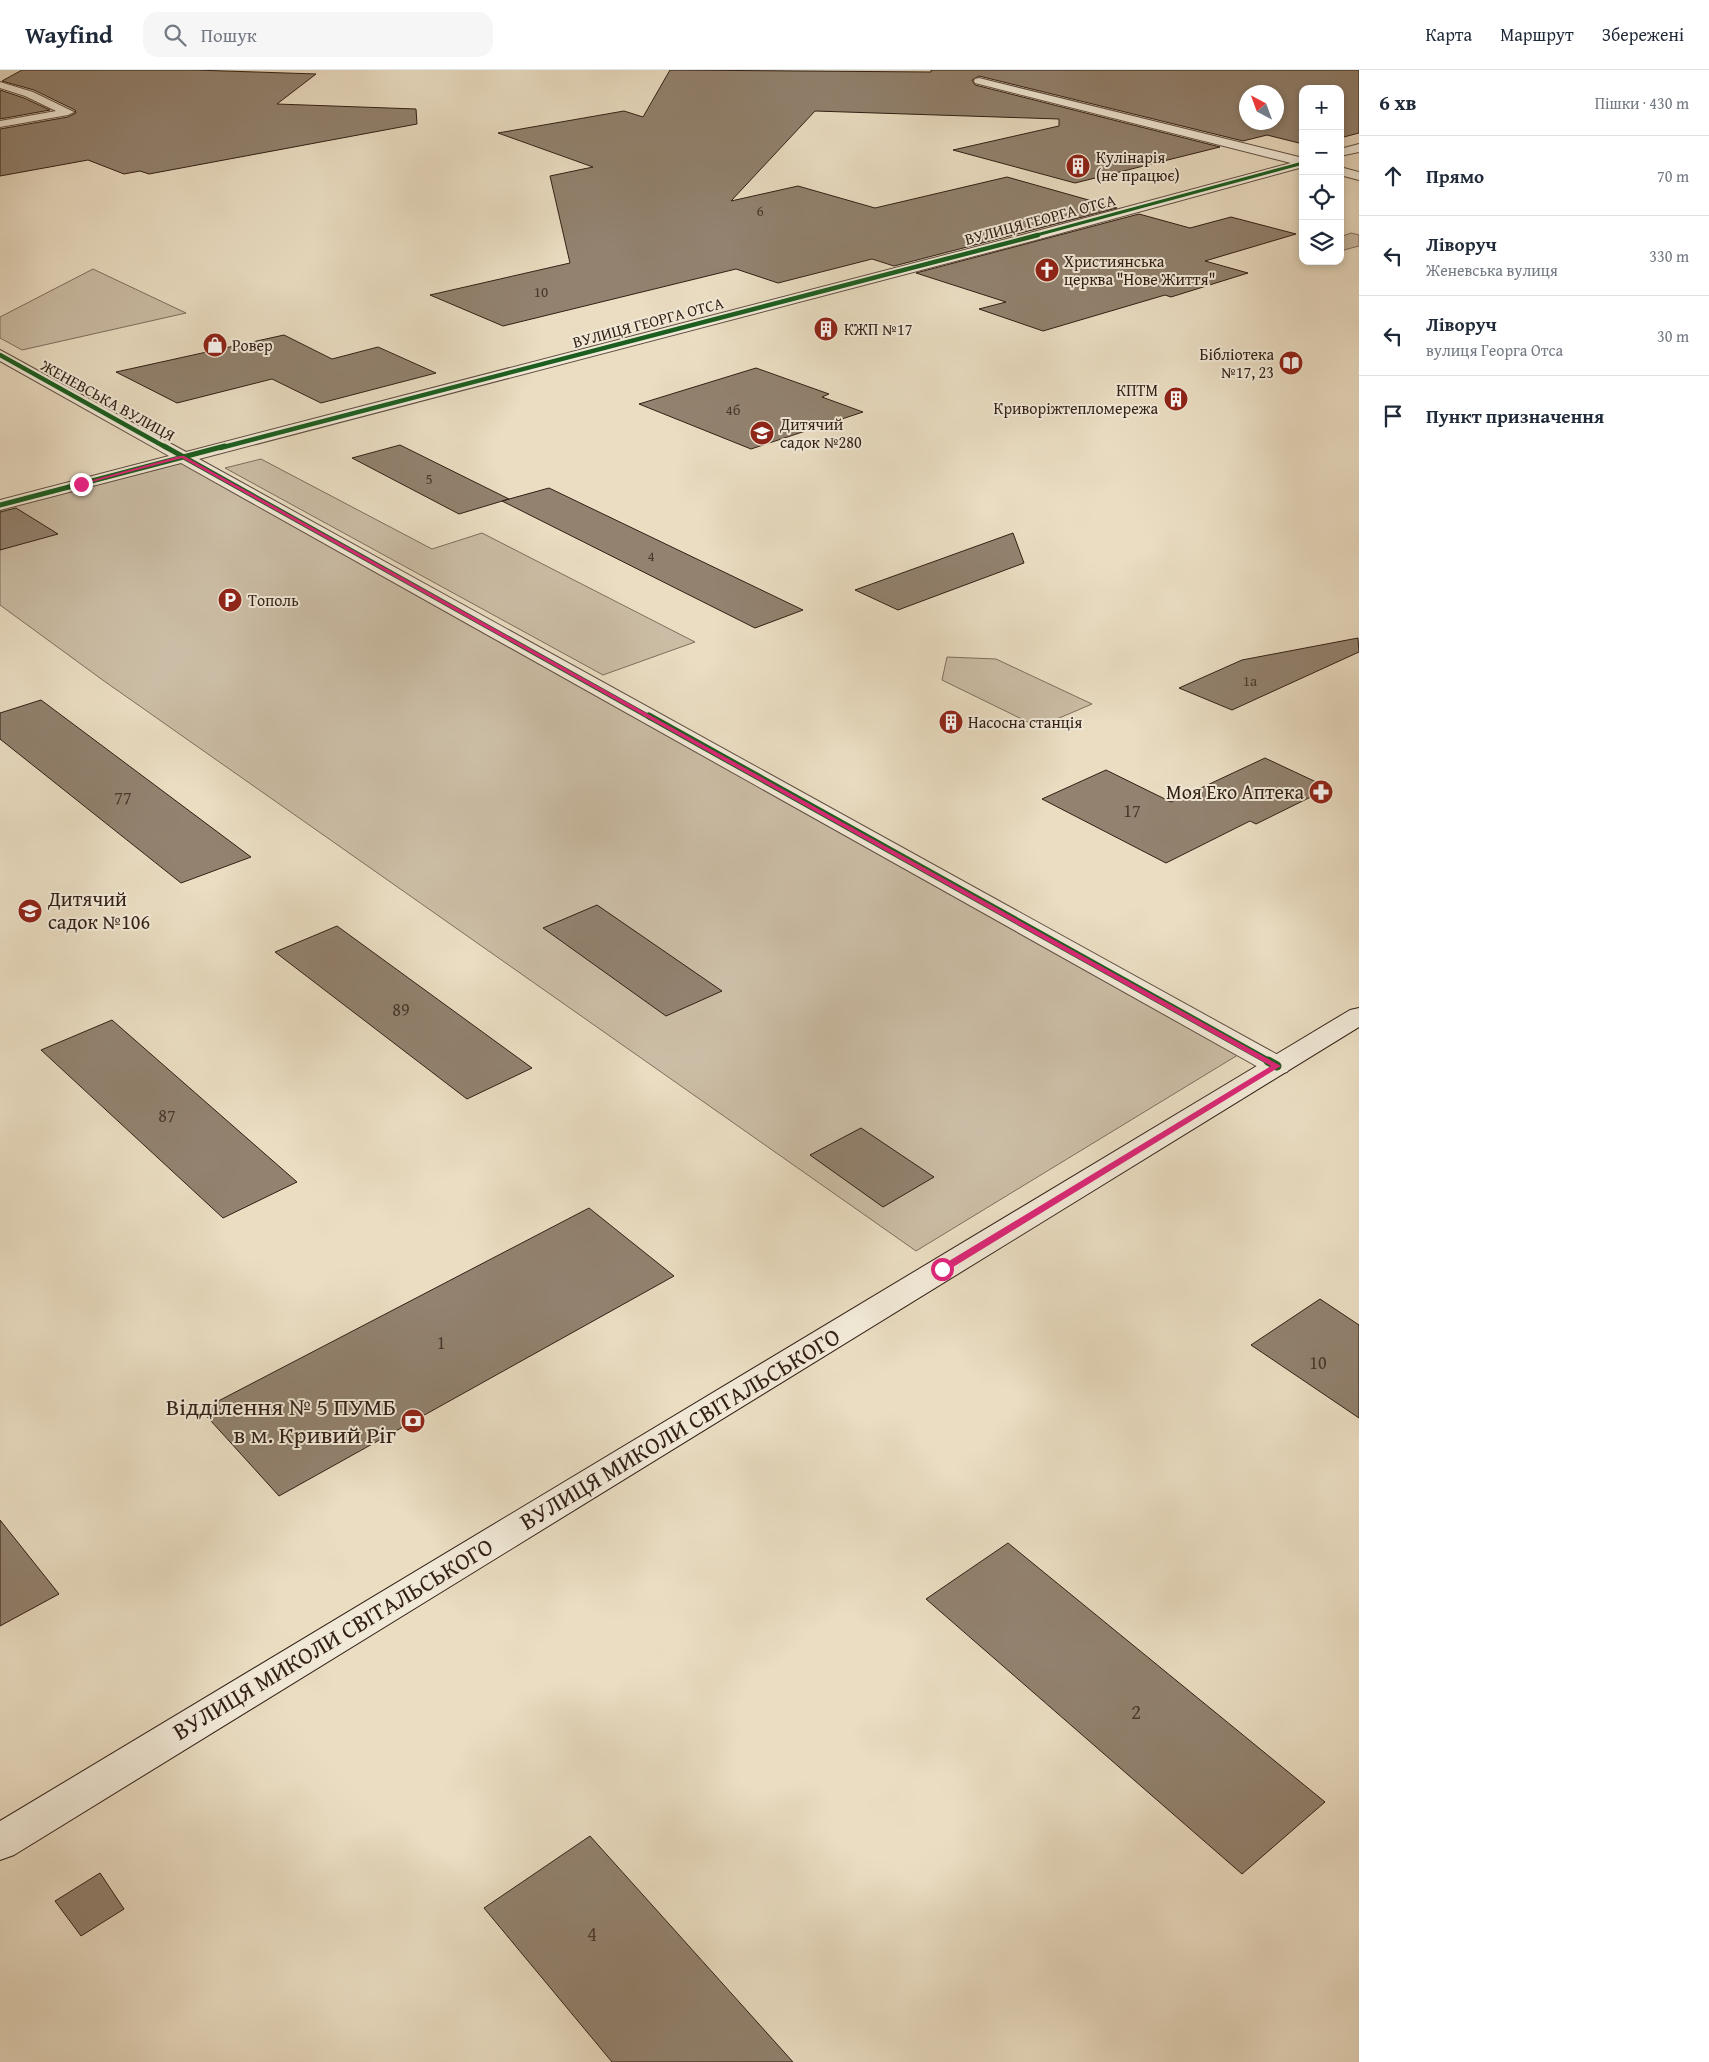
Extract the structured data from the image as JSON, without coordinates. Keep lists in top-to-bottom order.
{
  "streets": {
    "street": ["ВУЛИЦЯ ГЕОРГА ОТСА", "ЖЕНЕВСЬКА ВУЛИЦЯ", "ВУЛИЦЯ МИКОЛИ СВІТАЛЬСЬКОГО"]
  },
  "crossings": [
    ["ВУЛИЦЯ ГЕОРГА ОТСА", "ЖЕНЕВСЬКА ВУЛИЦЯ"],
    ["ЖЕНЕВСЬКА ВУЛИЦЯ", "ВУЛИЦЯ МИКОЛИ СВІТАЛЬСЬКОГО"]
  ],
  "places": {
    "building": [
      "Кулінарія (не працює)",
      "КЖП №17",
      "КПТМ Криворіжтепломережа",
      "Насосна станція"
    ],
    "church": ["Християнська церква \"Нове Життя\""],
    "shop": ["Ровер"],
    "library": ["Бібліотека №17, 23"],
    "school or university": ["Дитячий садок №280", "Дитячий садок №106"],
    "parking": ["Тополь"],
    "pharmacy": ["Моя Еко Аптека"],
    "bank": ["Відділення № 5 ПУМБ в м. Кривий Ріг"]
  },
  "house_numbers": [
    "6",
    "10",
    "4б",
    "5",
    "4",
    "1а",
    "77",
    "17",
    "89",
    "87",
    "1",
    "10",
    "2",
    "4"
  ],
  "north": "top left",
  "page": {
    "header": "Wayfind",
    "search": "Пошук",
    "nav": ["Карта", "Маршрут", "Збережені"],
    "heading": ["6 хв", "Пішки · 430 m"],
    "map_buttons": ["+", "−"],
    "list": [
      ["Прямо", "70 m"],
      ["Ліворуч", "Женевська вулиця", "330 m"],
      ["Ліворуч", "вулиця Георга Отса", "30 m"],
      "Пункт призначення"
    ]
  }
}
